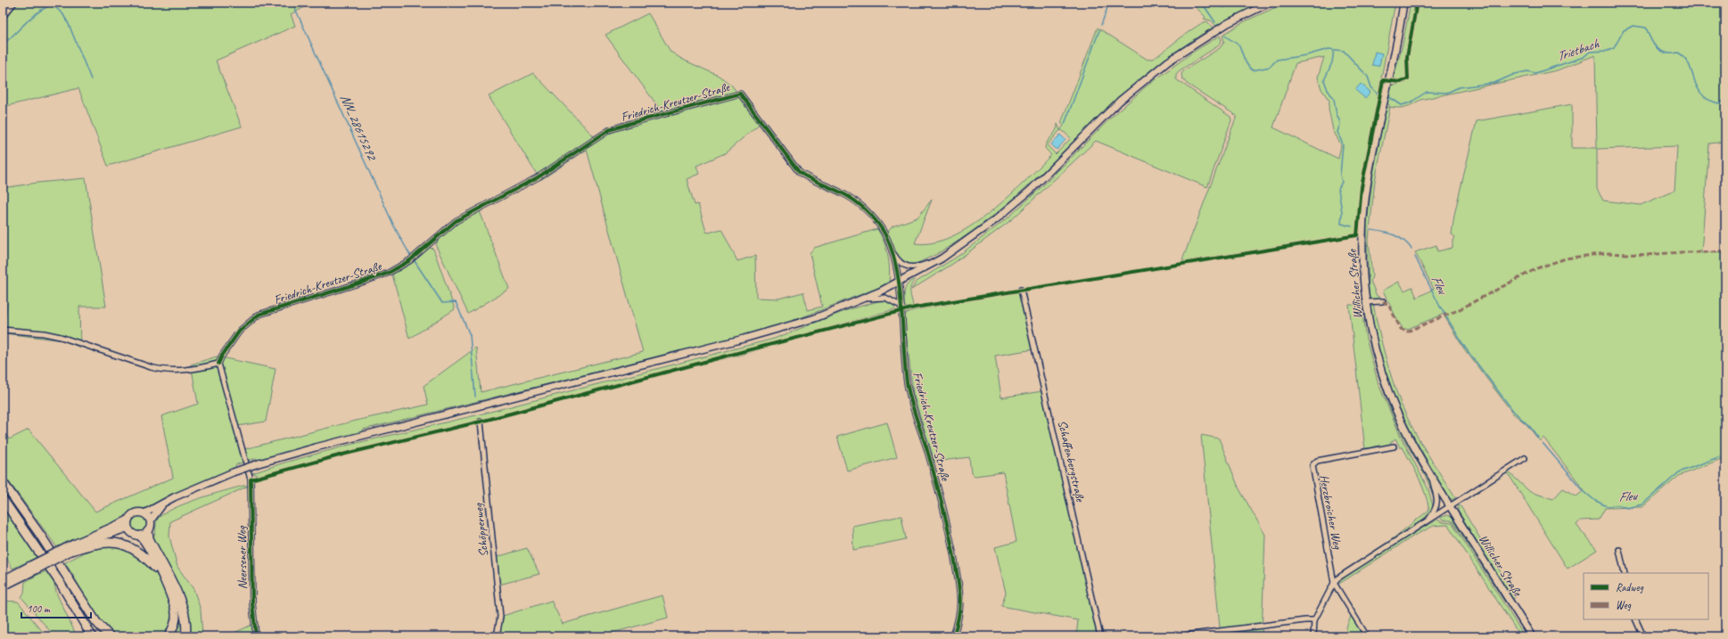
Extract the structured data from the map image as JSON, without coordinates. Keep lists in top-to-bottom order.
{
  "streets": {
    "main road": ["Willicher Straße"],
    "street": [
      "Friedrich-Kreutzer-Straße",
      "Schaffenbergstraße",
      "Herzbroicher Weg",
      "Schöpperweg",
      "Neersener Weg"
    ]
  },
  "crossings": [
    ["Friedrich-Kreutzer-Straße", "Neersener Weg"]
  ],
  "water": ["Trietbach", "NN_28615292", "Fleu"],
  "legend": ["Radweg", "Weg"],
  "scale_bar": "100 m"
}
